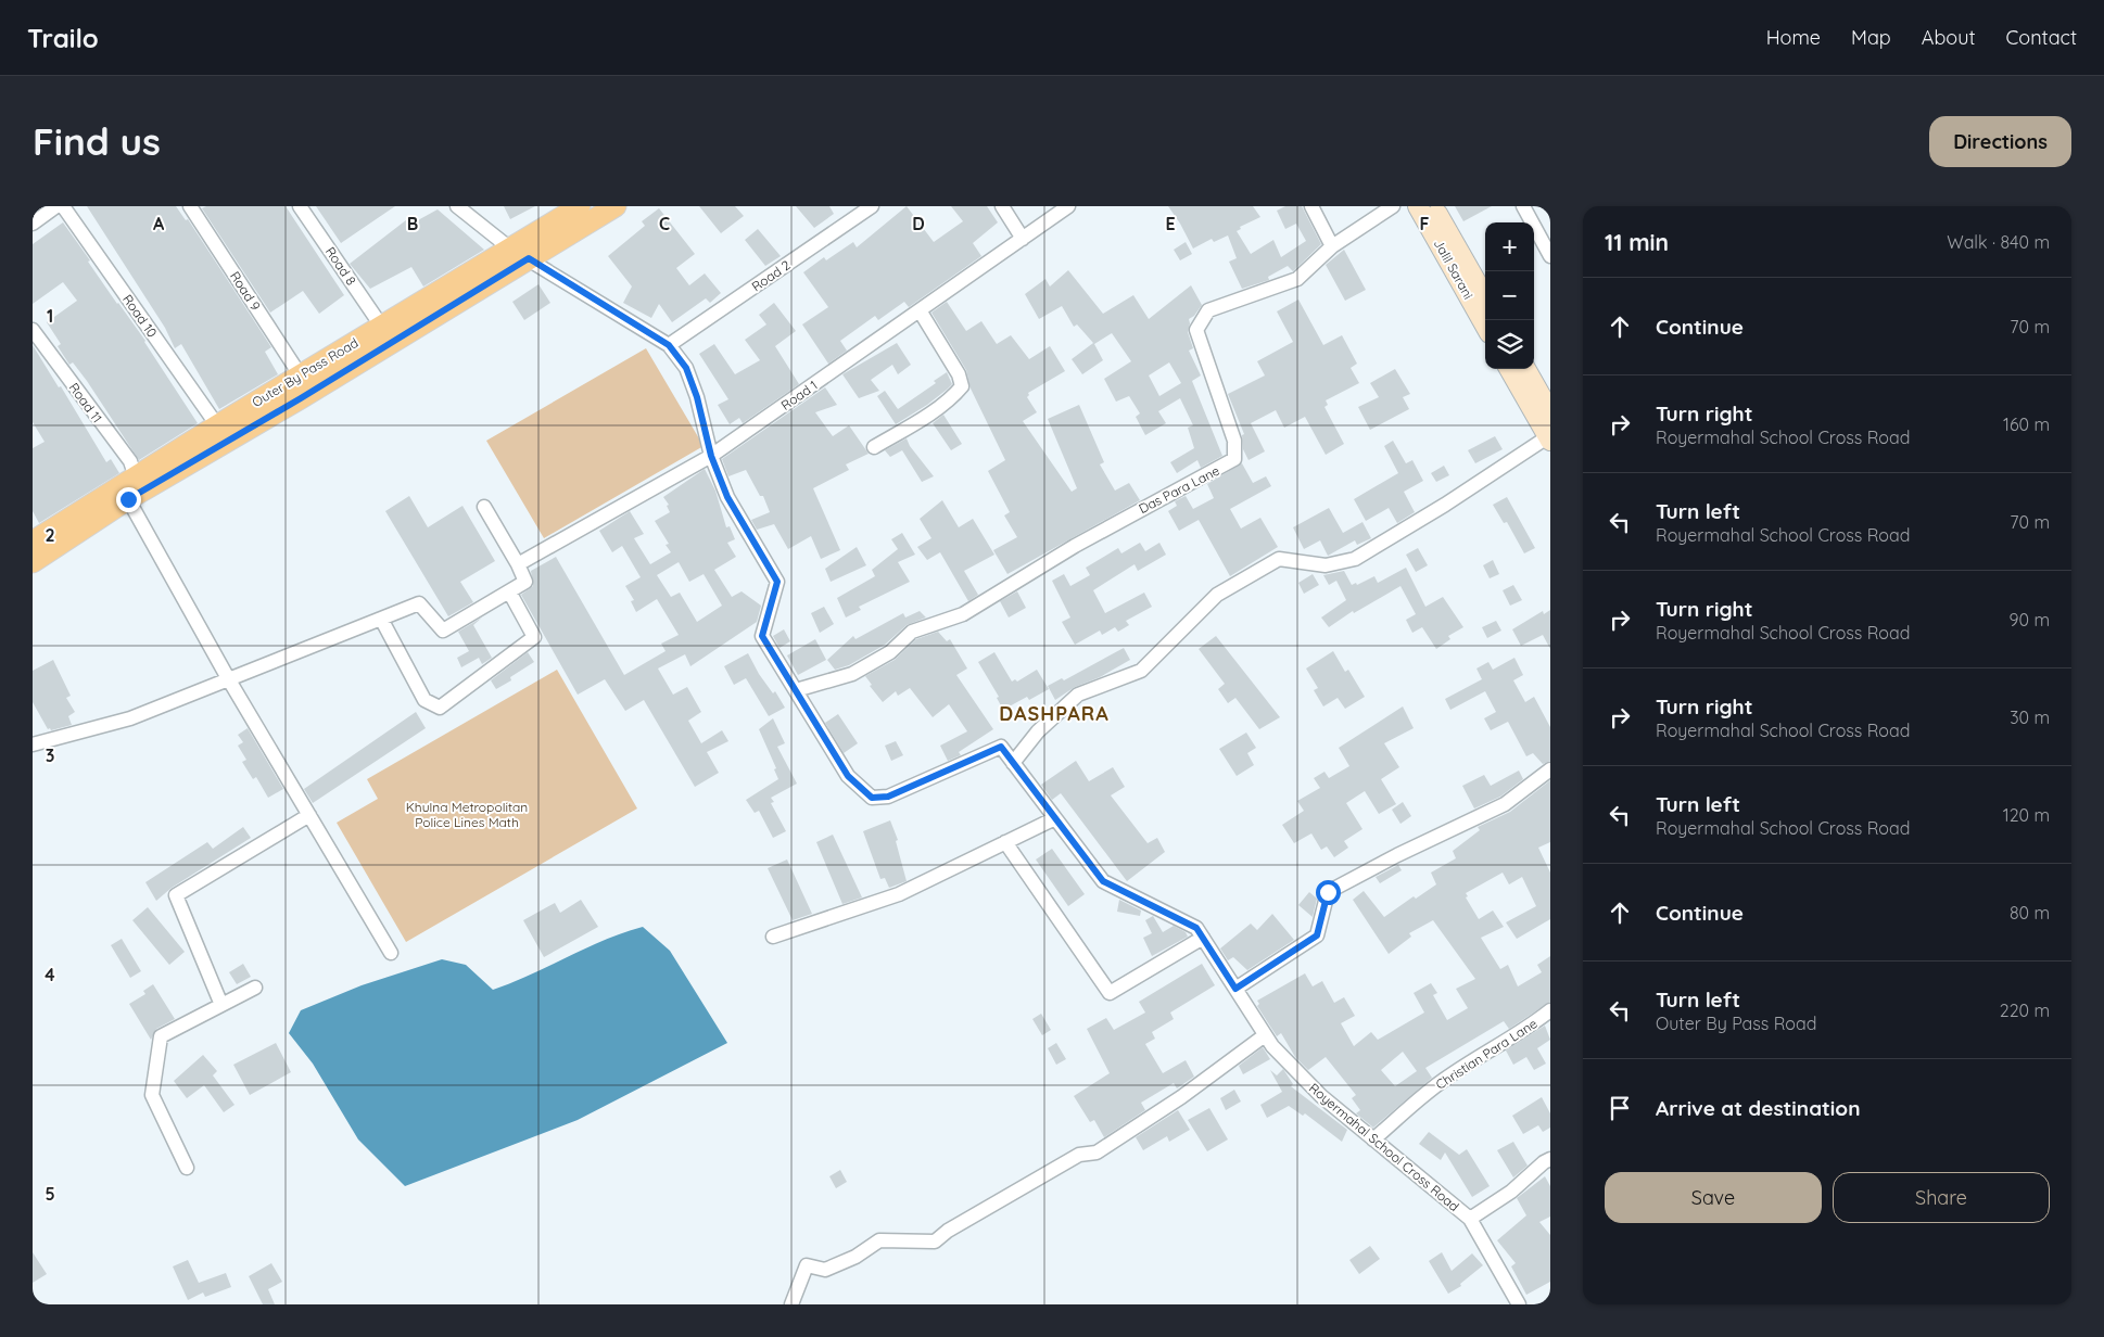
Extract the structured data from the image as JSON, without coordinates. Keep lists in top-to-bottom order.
{
  "streets": {
    "main road": ["Jalil Sarani", "Outer By Pass Road"],
    "street": [
      "Road 8",
      "Road 2",
      "Road 9",
      "Road 10",
      "Road 1",
      "Road 11",
      "Das Para Lane",
      "Christian Para Lane",
      "Royermahal School Cross Road"
    ]
  },
  "crossings": [
    ["Road 8", "Outer By Pass Road"],
    ["Road 2", "Royermahal School Cross Road"],
    ["Road 9", "Outer By Pass Road"],
    ["Road 10", "Outer By Pass Road"],
    ["Outer By Pass Road", "Road 11"],
    ["Road 1", "Royermahal School Cross Road"],
    ["Das Para Lane", "Royermahal School Cross Road"],
    ["Christian Para Lane", "Royermahal School Cross Road"]
  ],
  "districts": ["DASHPARA"],
  "parks": ["Khulna Metropolitan Police Lines Math"],
  "page": {
    "header": "Trailo",
    "nav": [
      "Home",
      "Map",
      "About",
      "Contact"
    ],
    "buttons": [
      "Directions",
      ["Save", "Share"]
    ],
    "title": "Find us",
    "heading": ["11 min", "Walk · 840 m"],
    "map_buttons": ["+", "−"],
    "list": [
      ["Continue", "70 m"],
      ["Turn right", "Royermahal School Cross Road", "160 m"],
      ["Turn left", "Royermahal School Cross Road", "70 m"],
      ["Turn right", "Royermahal School Cross Road", "90 m"],
      ["Turn right", "Royermahal School Cross Road", "30 m"],
      ["Turn left", "Royermahal School Cross Road", "120 m"],
      ["Continue", "80 m"],
      ["Turn left", "Outer By Pass Road", "220 m"],
      "Arrive at destination"
    ]
  },
  "grid": {
    "columns": [
      "A",
      "B",
      "C",
      "D",
      "E",
      "F"
    ],
    "rows": [
      "1",
      "2",
      "3",
      "4",
      "5"
    ]
  }
}
